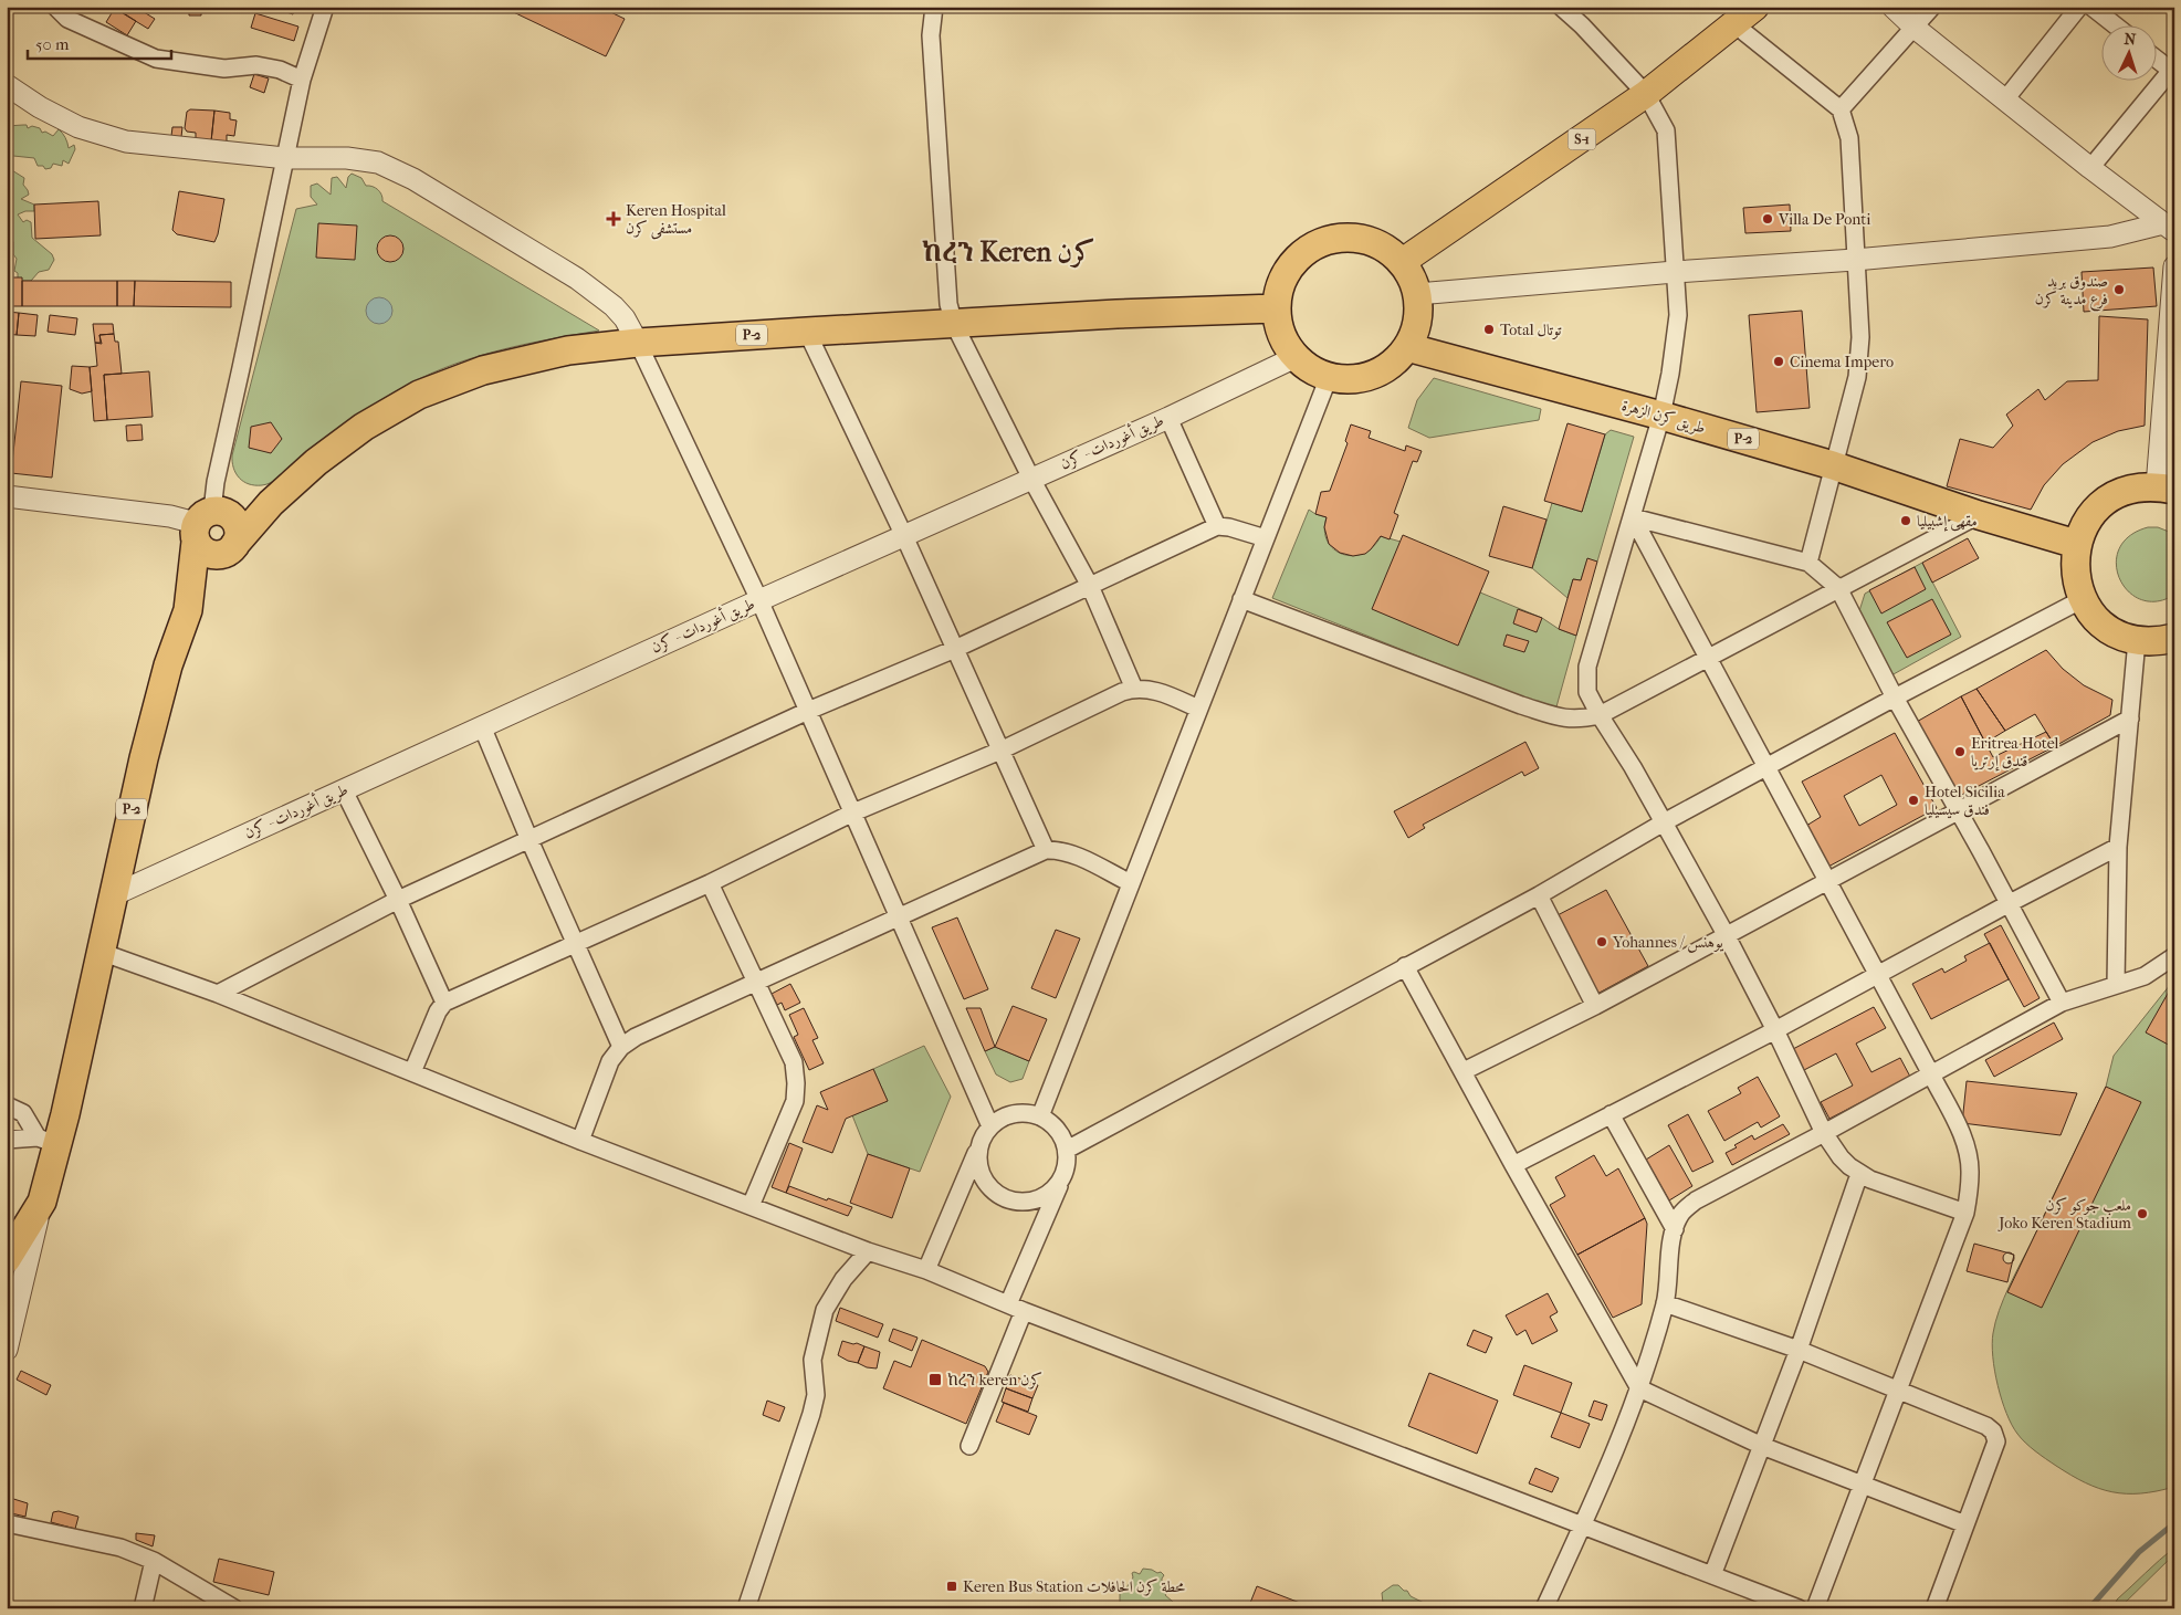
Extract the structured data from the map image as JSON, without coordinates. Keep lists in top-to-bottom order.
{
  "streets": {
    "highway": ["P-2", "طريق كرن الزهرة"],
    "main road": ["S-1"],
    "street": ["طريق أغوردات - كرن"]
  },
  "crossings": [
    ["S-1", "P-2"],
    ["S-1", "طريق كرن الزهرة"],
    ["S-1", "طريق أغوردات - كرن"],
    ["P-2", "طريق كرن الزهرة"],
    ["P-2", "طريق أغوردات - كرن"],
    ["طريق كرن الزهرة", "طريق أغوردات - كرن"]
  ],
  "districts": ["ከረን Keren كرن"],
  "places": {
    "health": ["Keren Hospital مستشفى كرن"],
    "other": [
      "Villa De Ponti",
      "صندوق بريد فرع مدينة كرن",
      "Total توتال",
      "Cinema Impero",
      "مقهى إشبيليا",
      "Eritrea Hotel قندق إرتريا",
      "Hotel Sicilia فندق سيسيليا",
      "Yohannes / يوهنس",
      "ملعب جوكو كرن Joko Keren Stadium"
    ],
    "transit": ["ከረን keren كرن", "Keren Bus Station محطة كرن الحافلات"]
  },
  "scale_bar": "50 m",
  "north": "top"
}
